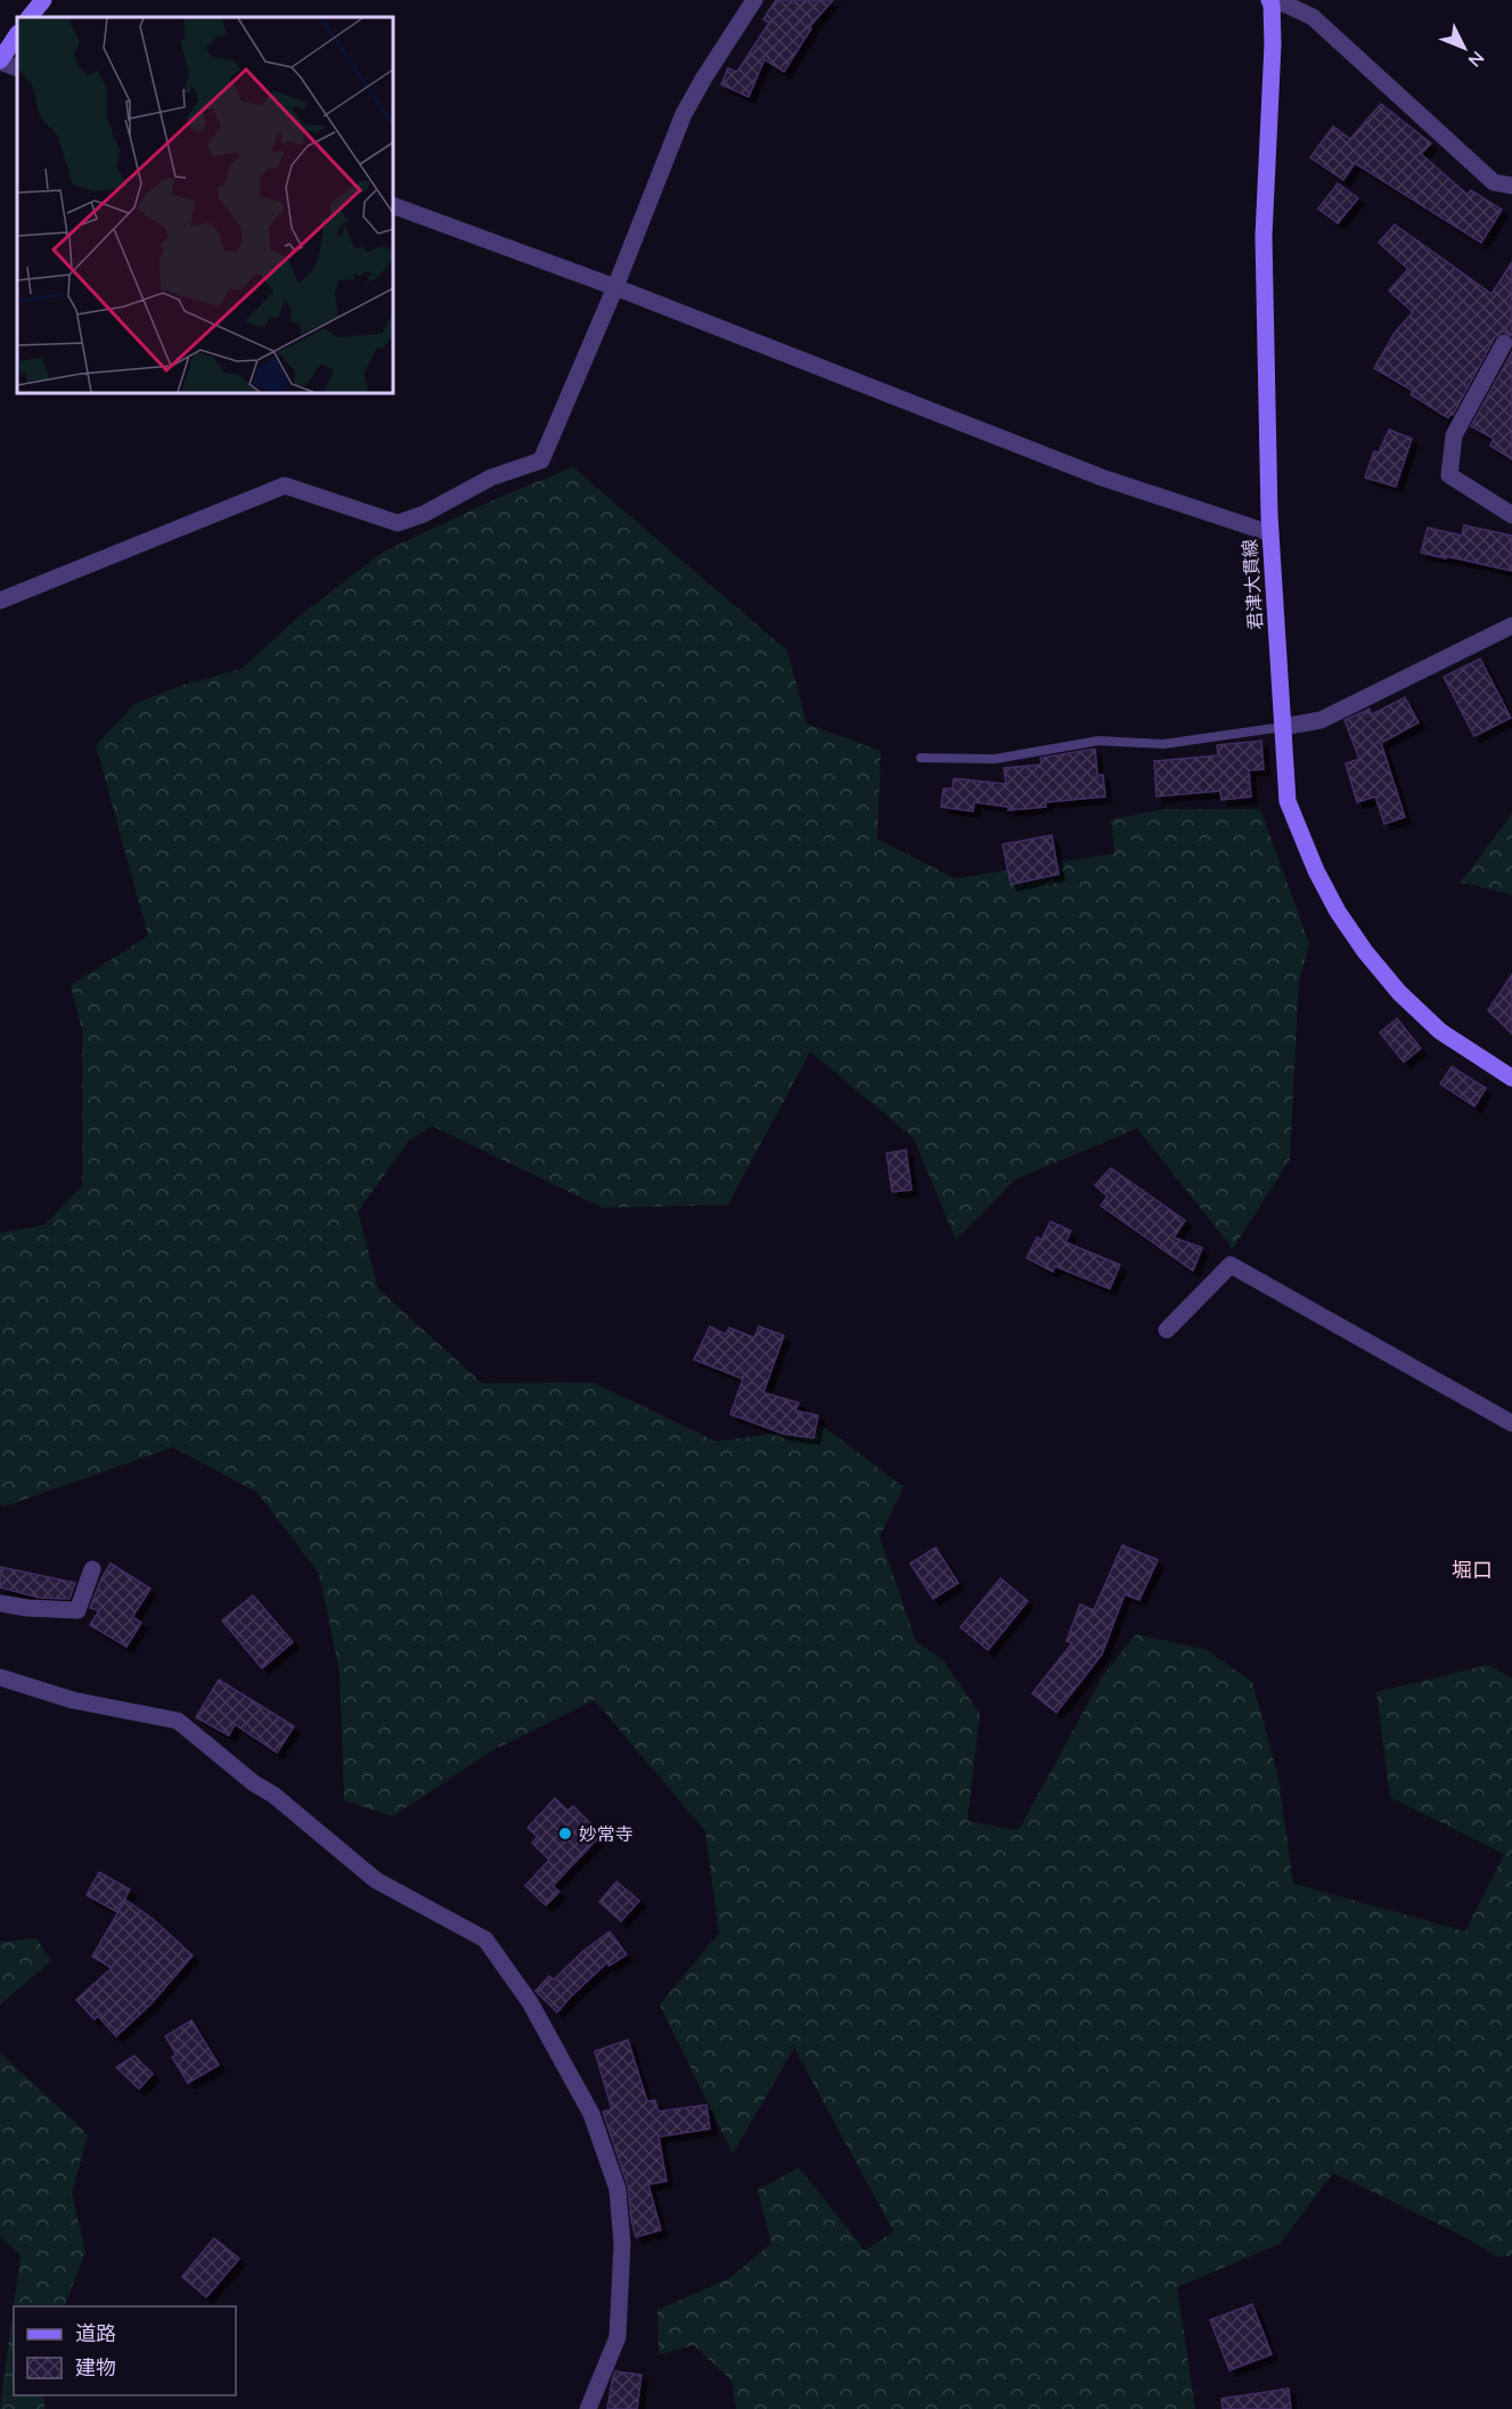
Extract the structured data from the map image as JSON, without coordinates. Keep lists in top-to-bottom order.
{
  "streets": {
    "main road": ["君津大貫線"]
  },
  "districts": ["堀口"],
  "places": ["妙常寺"],
  "legend": ["道路", "建物"],
  "north": "bottom right"
}
